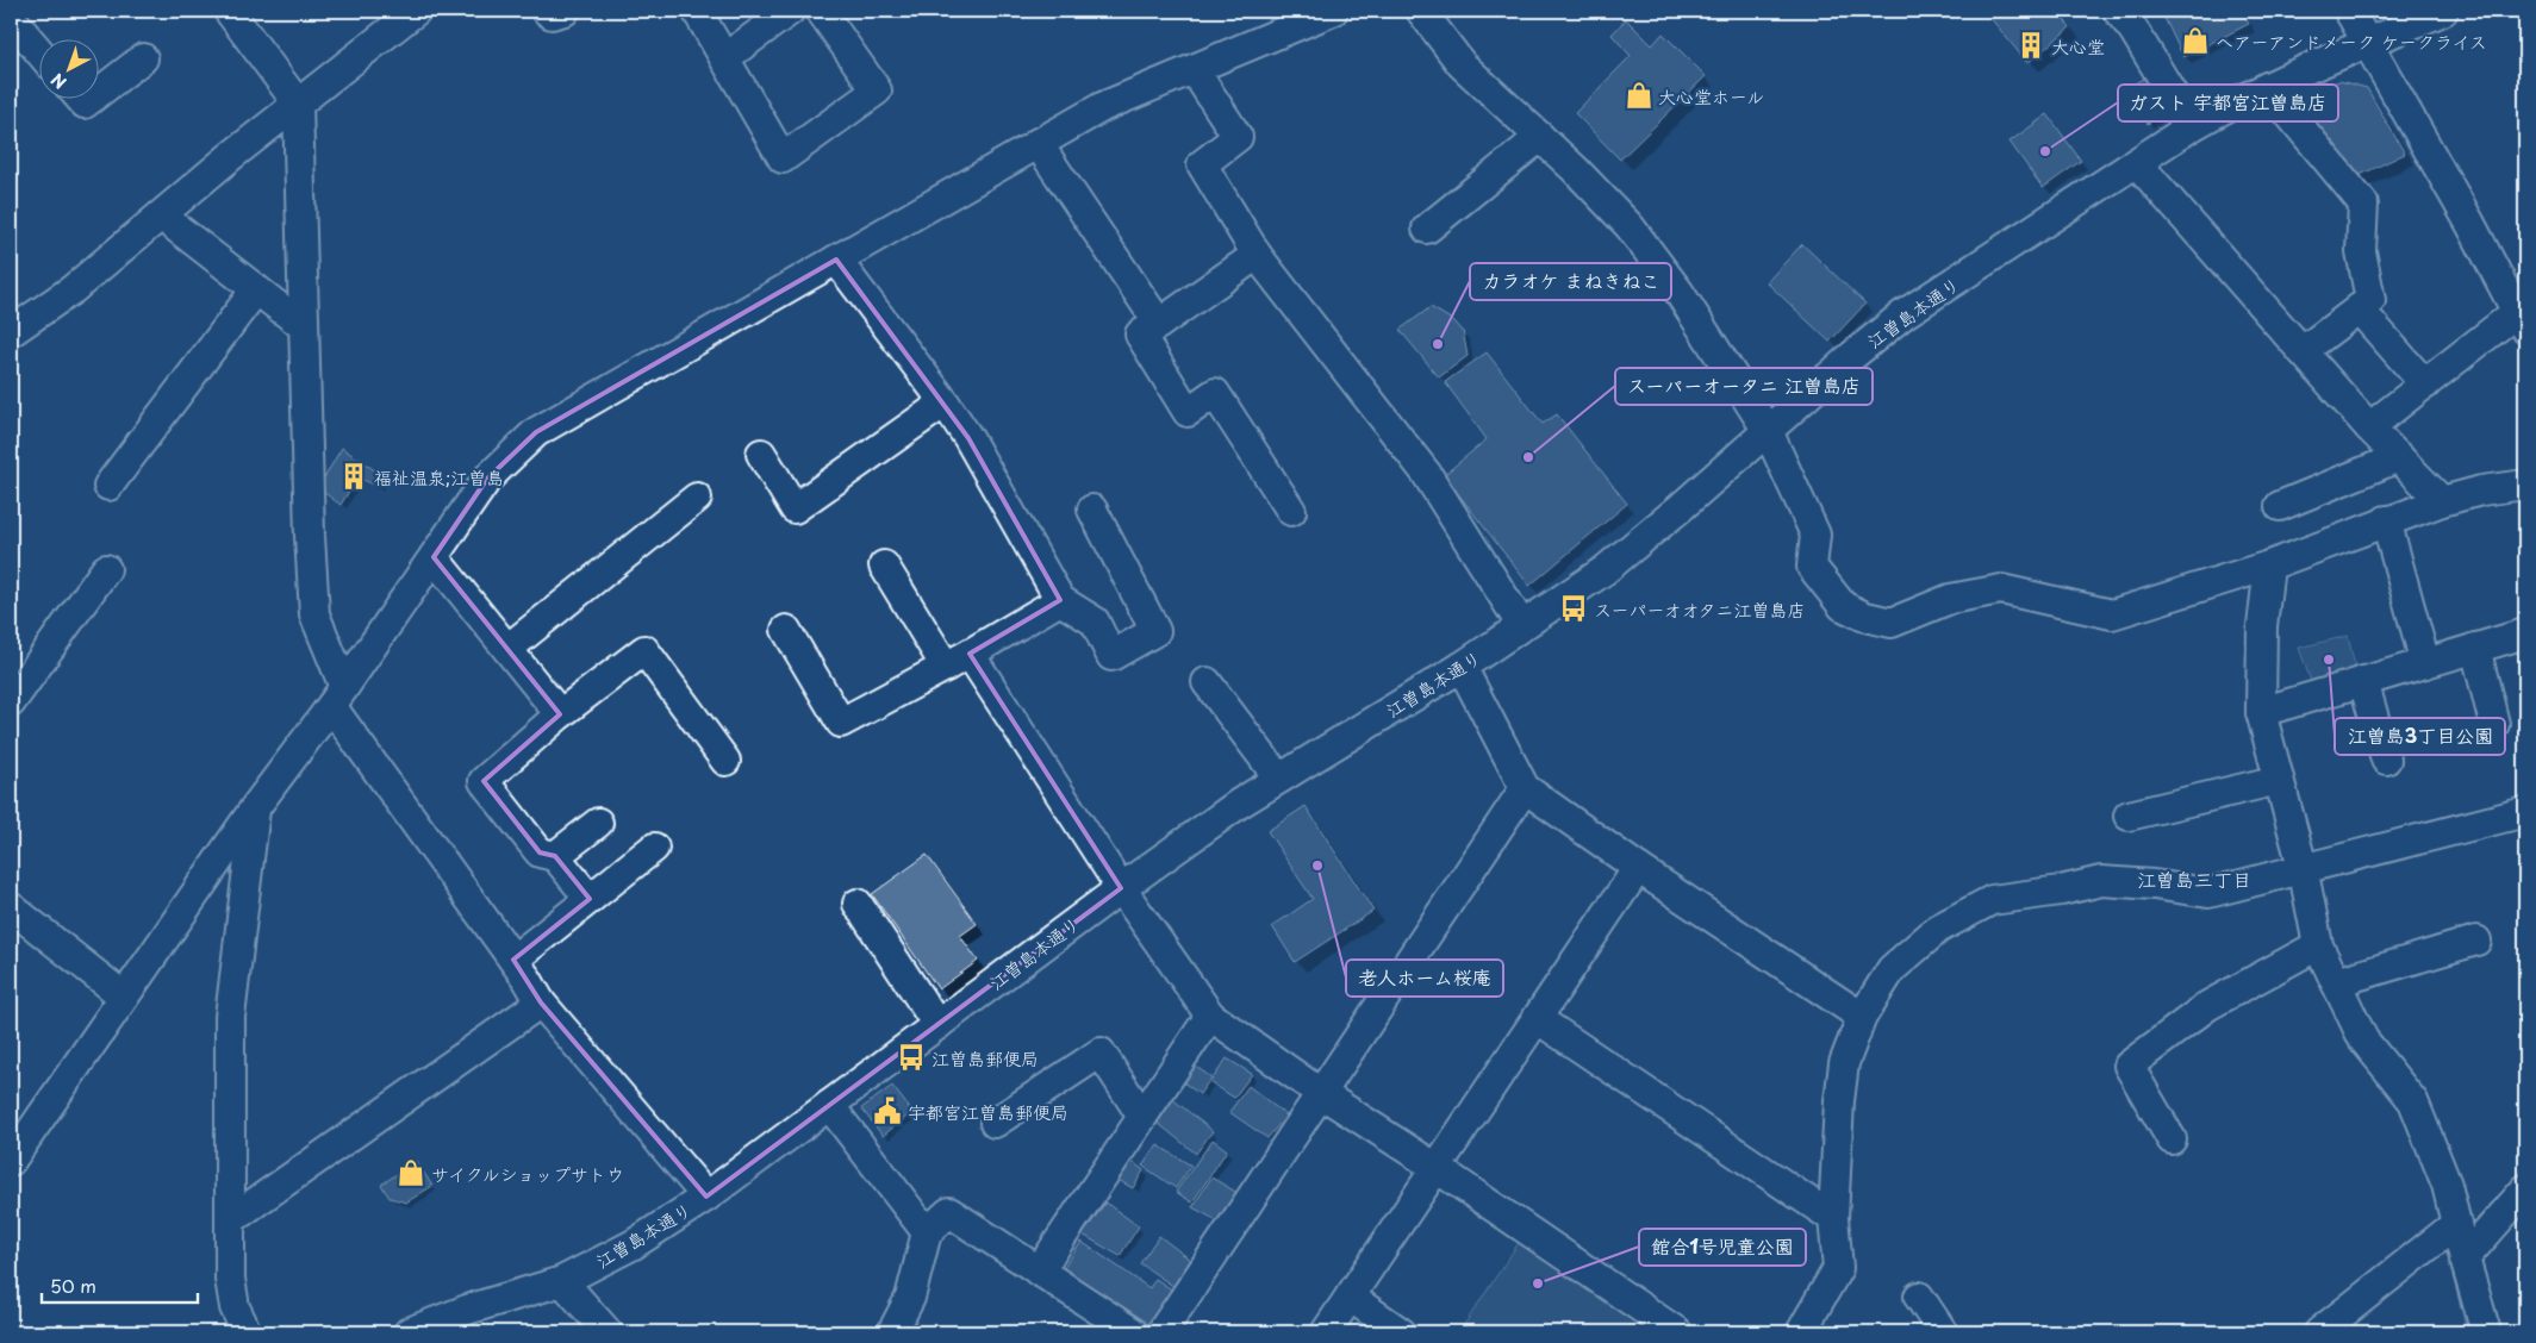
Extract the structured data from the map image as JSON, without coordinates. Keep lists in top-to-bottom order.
{
  "streets": {
    "street": ["江曽島本通り"]
  },
  "districts": ["江曽島三丁目"],
  "places": {
    "shop": ["ヘアーアンドメーク ケークライス", "大心堂ホール", "サイクルショップサトウ"],
    "building": ["大心堂", "福祉温泉;江曽島"],
    "other": [
      "ガスト 宇都宮江曽島店",
      "カラオケ まねきねこ",
      "スーパーオータニ 江曽島店",
      "江曽島3丁目公園",
      "老人ホーム桜庵",
      "館合1号児童公園"
    ],
    "bus stop": ["スーパーオオタニ江曽島店", "江曽島郵便局"],
    "public building": ["宇都宮江曽島郵便局"]
  },
  "scale_bar": "50 m",
  "north": "bottom left"
}
